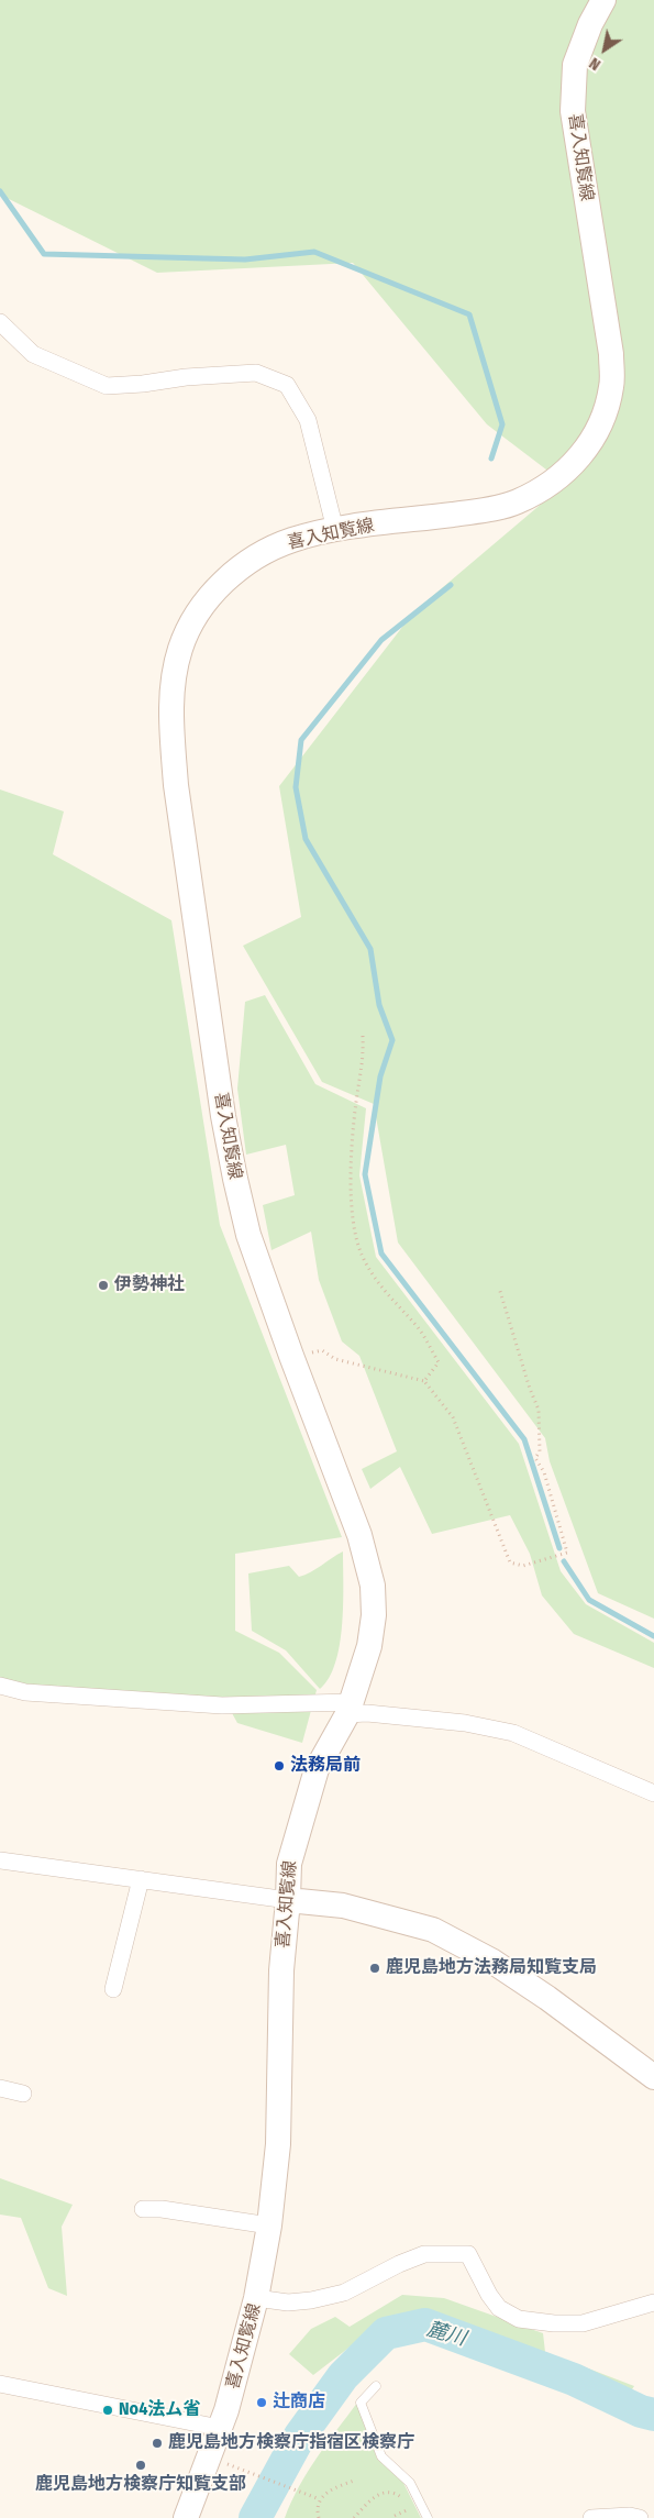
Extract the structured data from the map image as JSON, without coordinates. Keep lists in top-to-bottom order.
{
  "streets": {
    "main road": ["喜入知覧線"]
  },
  "water": ["麓川"],
  "places": [
    "伊勢神社",
    "法務局前",
    "鹿児島地方法務局知覧支局",
    "辻商店",
    "No4法ム省",
    "鹿児島地方検察庁指宿区検察庁",
    "鹿児島地方検察庁知覧支部"
  ],
  "north": "bottom left"
}
